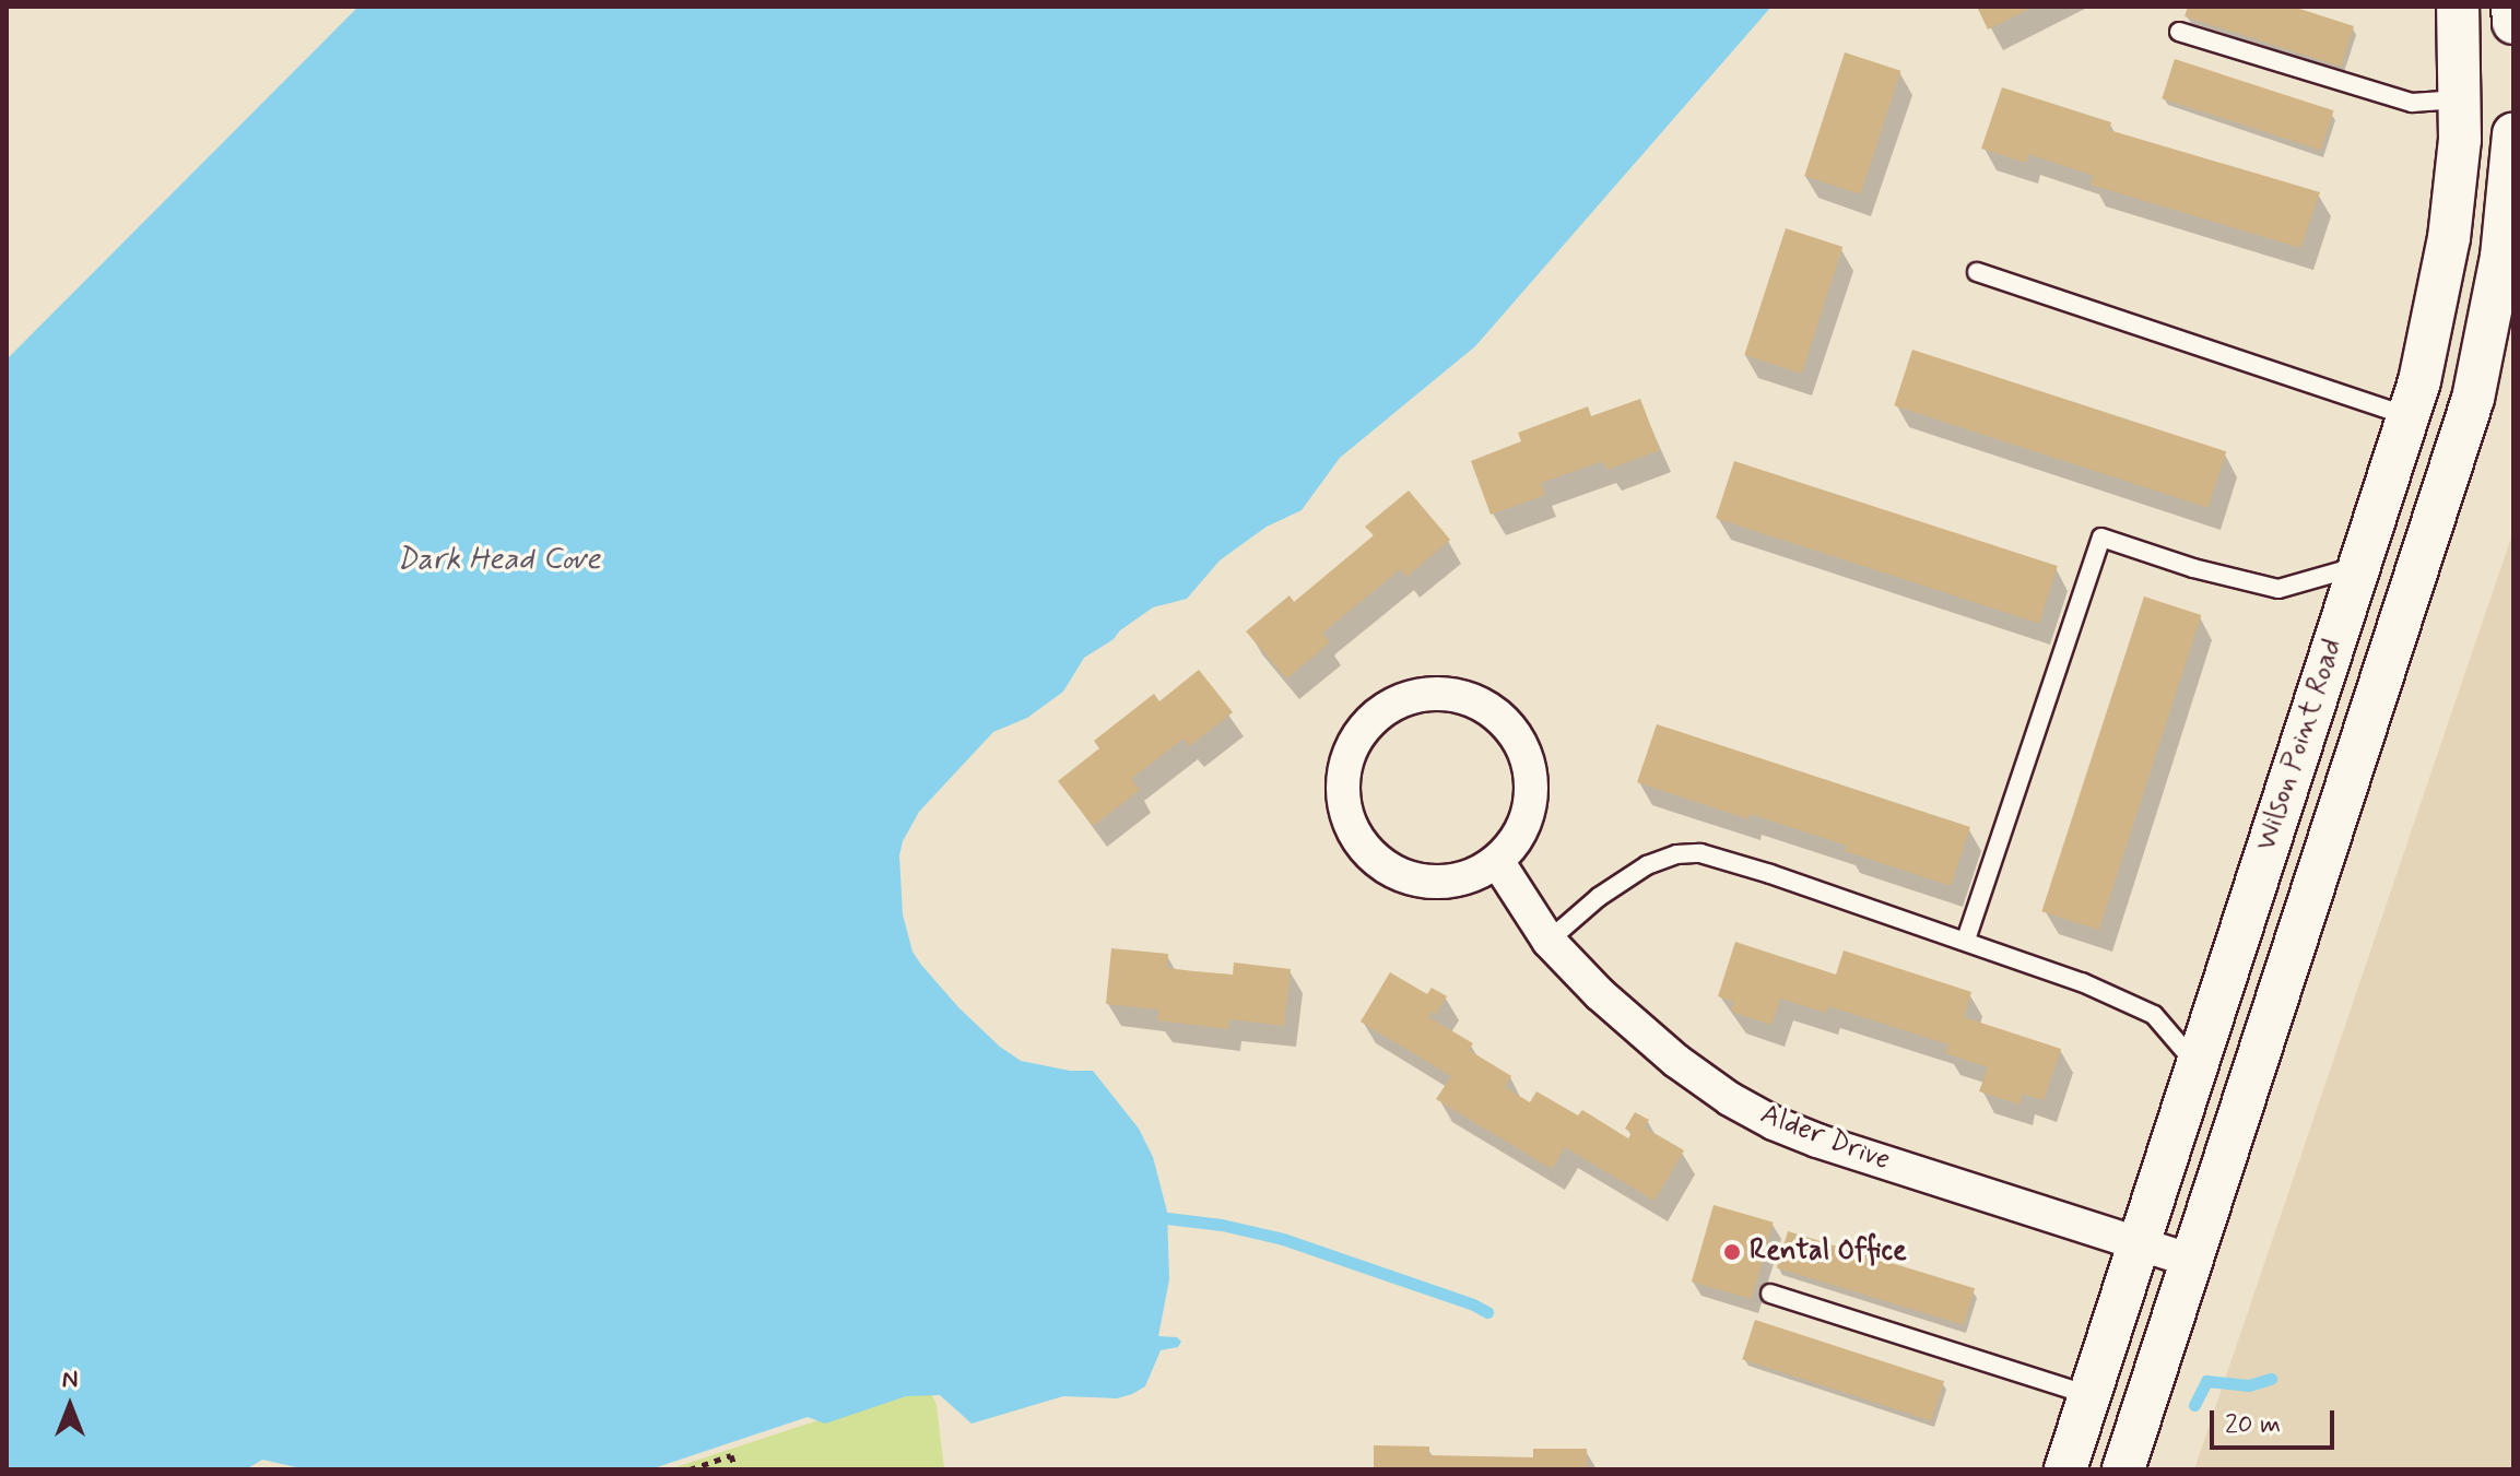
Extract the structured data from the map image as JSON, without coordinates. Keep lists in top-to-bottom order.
{
  "streets": {
    "street": ["Wilson Point Road", "Alder Drive"]
  },
  "crossings": [
    ["Wilson Point Road", "Alder Drive"]
  ],
  "water": ["Dark Head Cove"],
  "places": ["Rental Office"],
  "scale_bar": "20 m",
  "north": "top"
}
